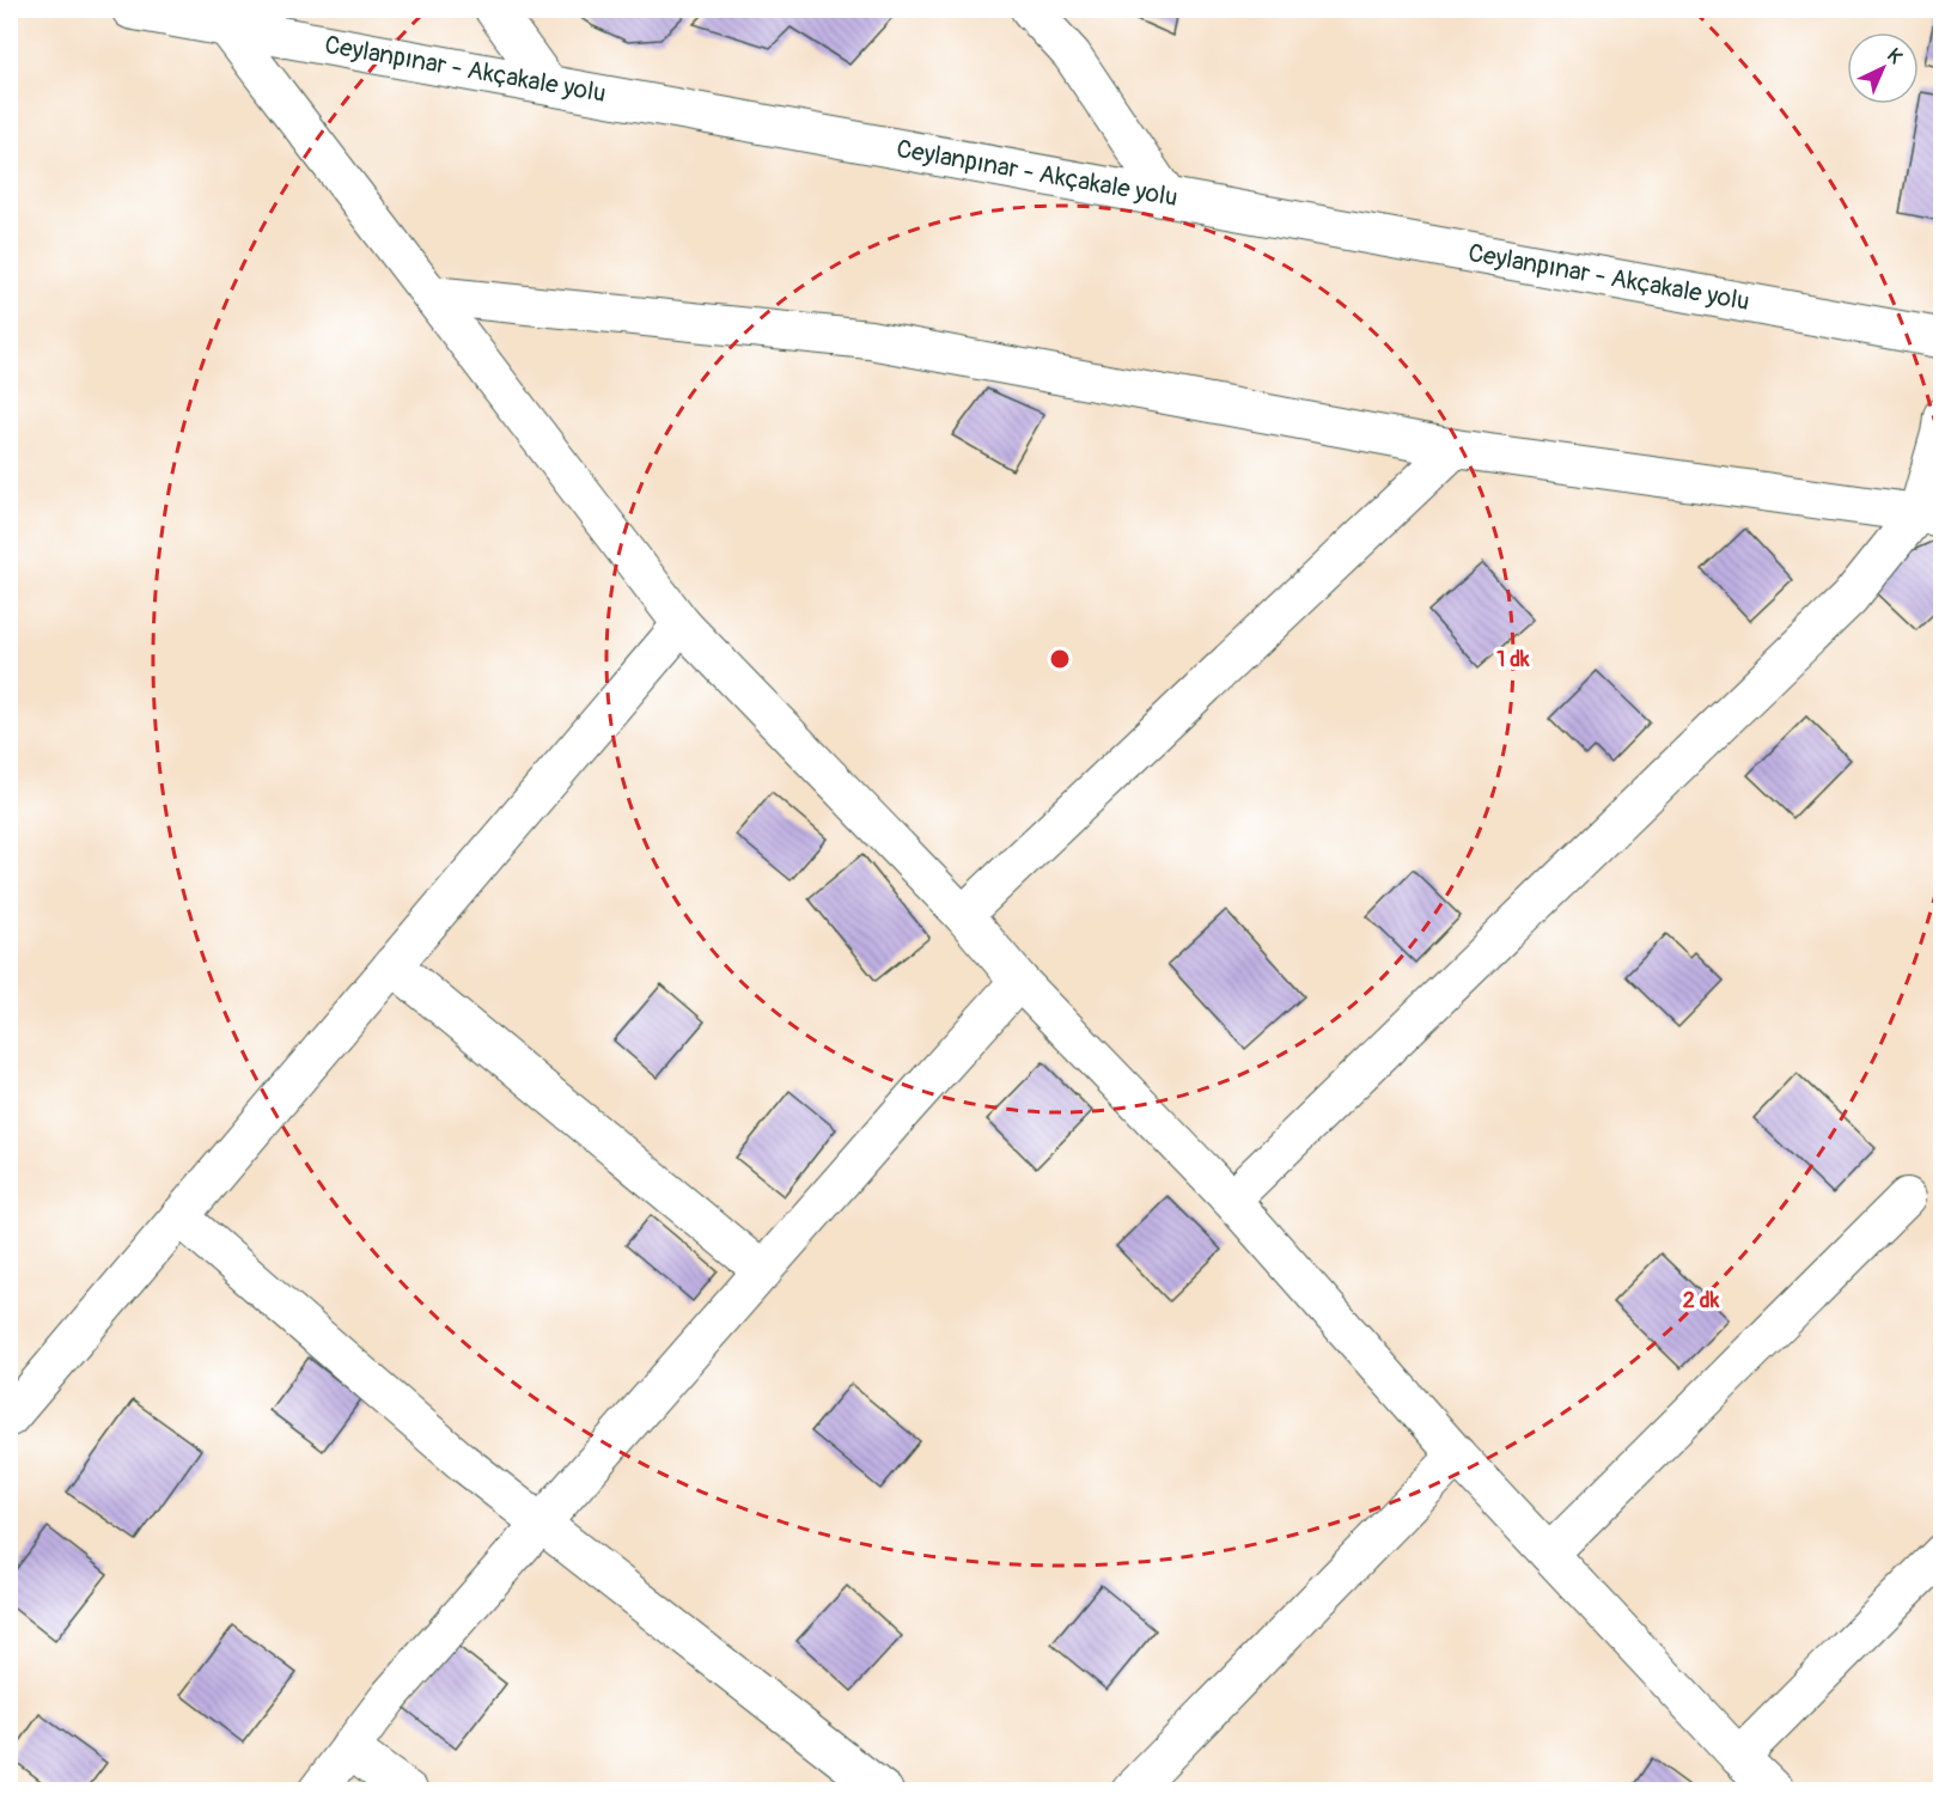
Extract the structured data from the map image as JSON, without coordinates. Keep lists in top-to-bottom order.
{
  "streets": {
    "main road": ["Ceylanpınar - Akçakale yolu"]
  },
  "north": "top right",
  "rings": ["1 dk", "2 dk"]
}
